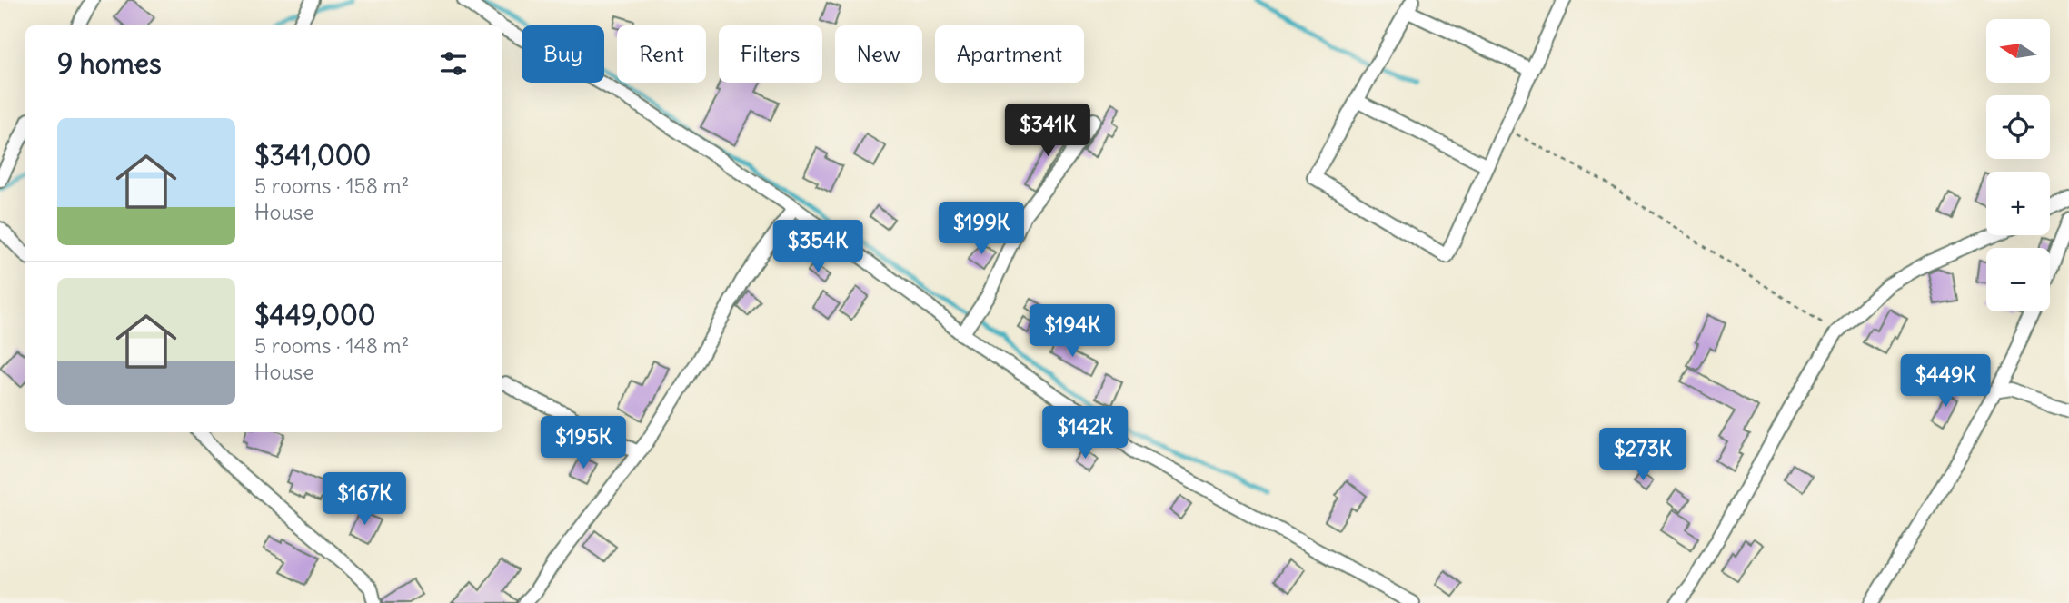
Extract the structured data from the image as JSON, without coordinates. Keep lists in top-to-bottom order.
{
  "north": "left",
  "page": {
    "map_buttons": ["+", "−"],
    "chip": [
      "Buy",
      "Rent",
      "Filters",
      "New",
      "Apartment"
    ],
    "heading": "9 homes",
    "list": [
      {
        "name": "$341,000",
        "note": "5 rooms · 158 m² · House"
      },
      {
        "name": "$449,000",
        "note": "5 rooms · 148 m² · House"
      }
    ],
    "price": [
      "$341K",
      "$199K",
      "$354K",
      "$194K",
      "$449K",
      "$142K",
      "$195K",
      "$273K",
      "$167K"
    ]
  }
}
